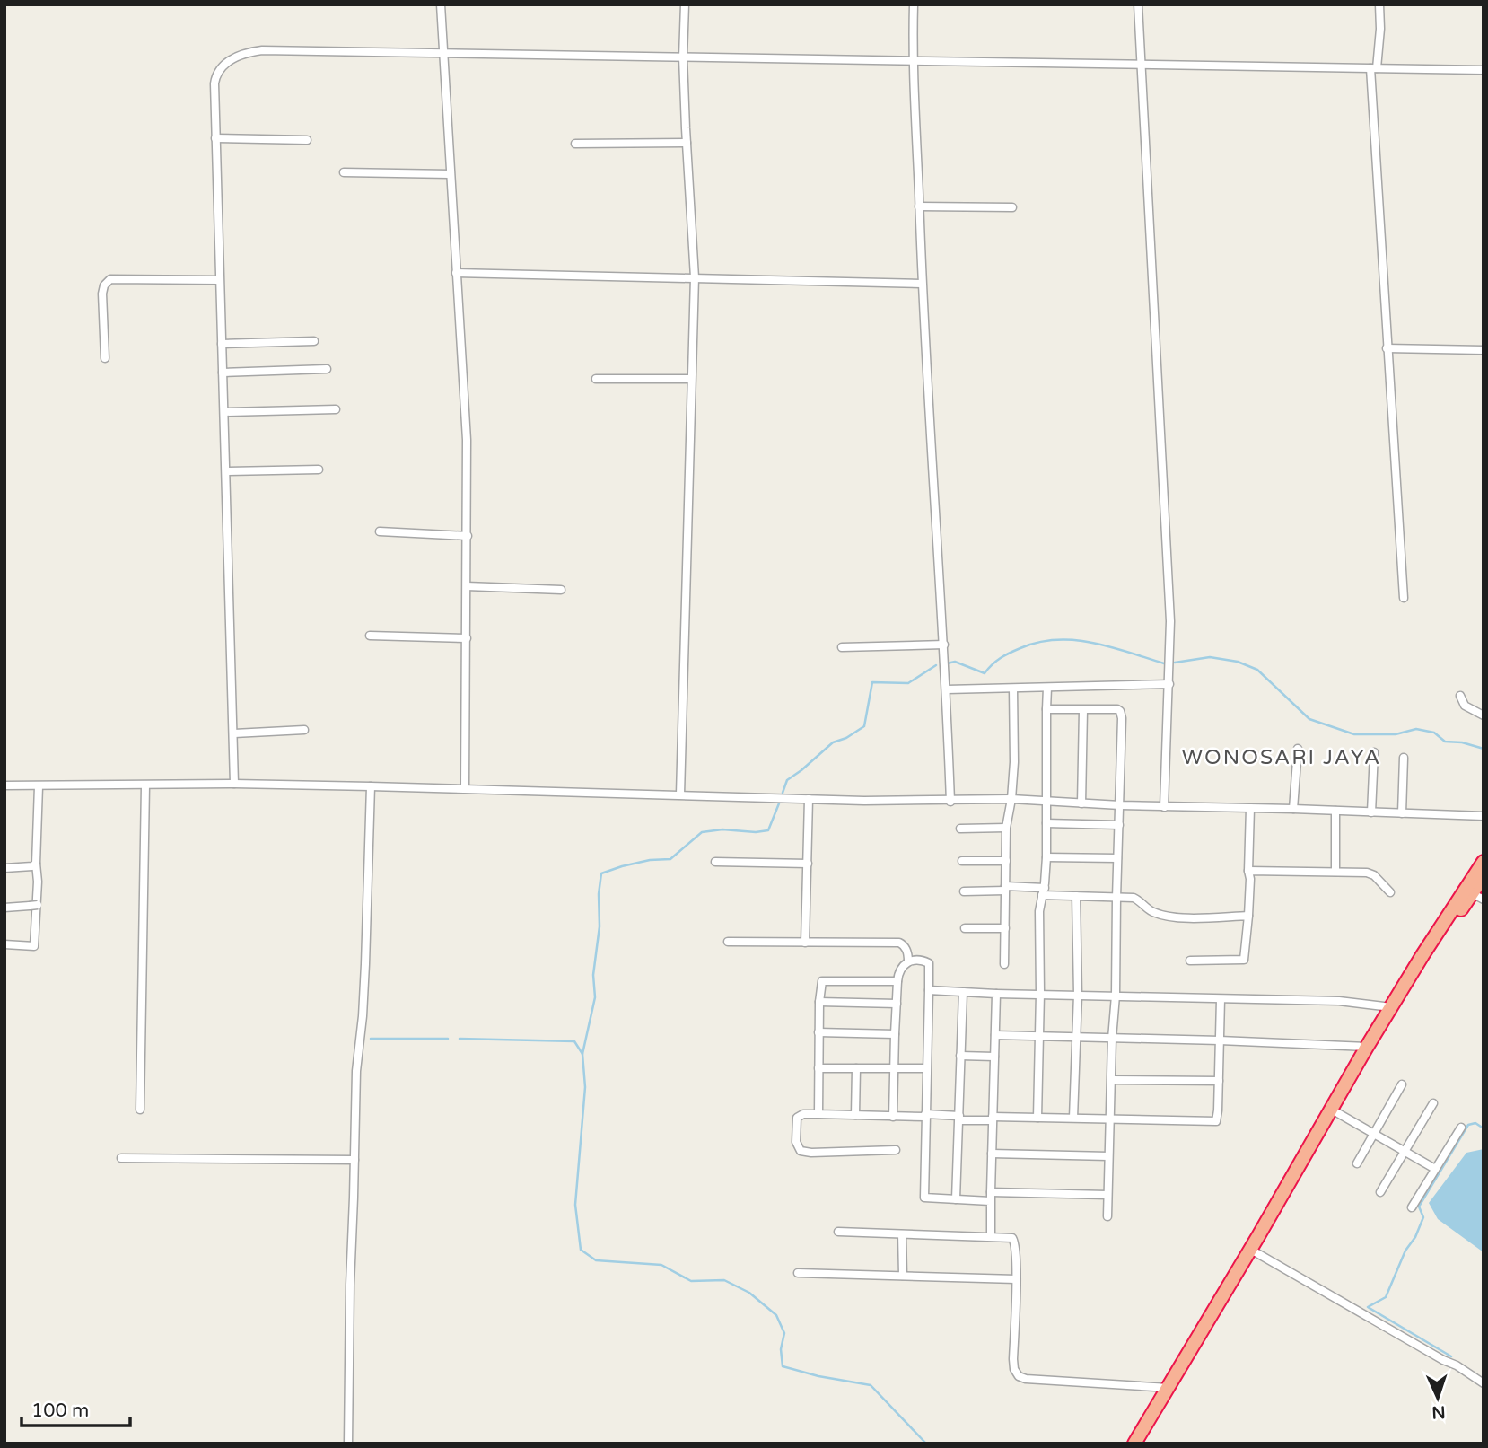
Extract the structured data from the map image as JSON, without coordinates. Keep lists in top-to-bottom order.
{
  "districts": ["WONOSARI JAYA"],
  "scale_bar": "100 m",
  "north": "bottom"
}
